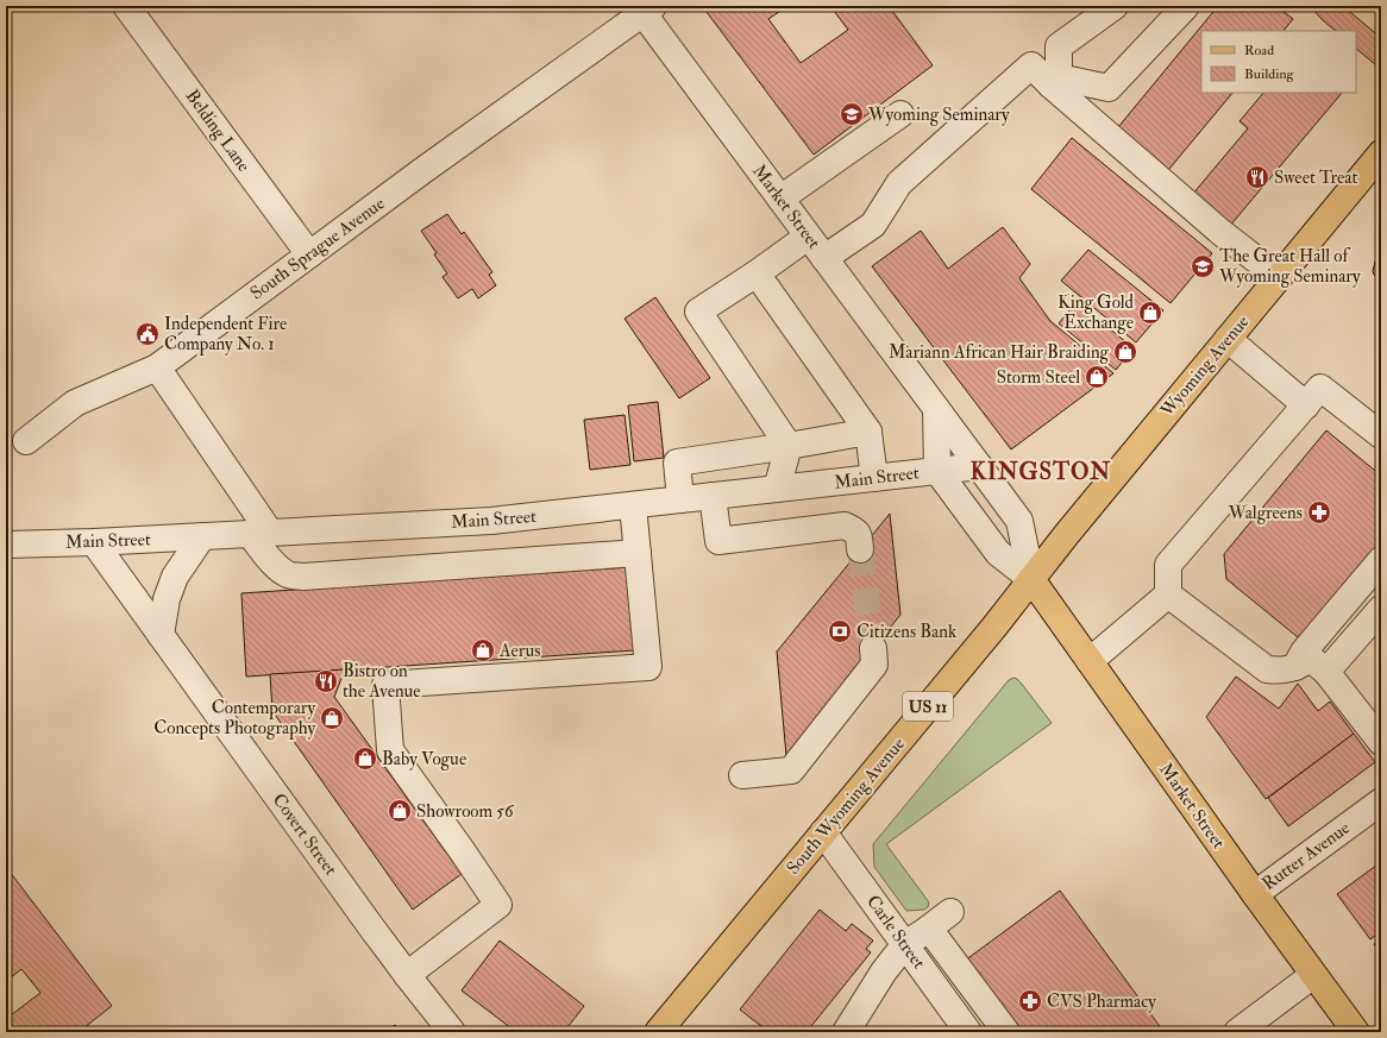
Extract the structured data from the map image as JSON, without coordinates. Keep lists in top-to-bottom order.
{
  "streets": {
    "main road": [
      "Market Street",
      "Wyoming Avenue",
      "US 11",
      "South Wyoming Avenue"
    ],
    "street": [
      "Belding Lane",
      "South Sprague Avenue",
      "Main Street",
      "Covert Street",
      "Rutter Avenue",
      "Carle Street"
    ]
  },
  "crossings": [
    ["Belding Lane", "South Sprague Avenue"],
    ["Market Street", "South Sprague Avenue"],
    ["Market Street", "Wyoming Avenue"],
    ["Market Street", "Main Street"],
    ["Market Street", "South Wyoming Avenue"],
    ["Market Street", "Rutter Avenue"],
    ["Wyoming Avenue", "South Wyoming Avenue"],
    ["Main Street", "Covert Street"],
    ["South Wyoming Avenue", "Carle Street"]
  ],
  "districts": ["KINGSTON"],
  "places": {
    "school or university": ["Wyoming Seminary", "The Great Hall of Wyoming Seminary"],
    "restaurant": ["Sweet Treat", "Bistro on the Avenue"],
    "shop": [
      "King Gold Exchange",
      "Mariann African Hair Braiding",
      "Storm Steel",
      "Aerus",
      "Contemporary Concepts Photography",
      "Baby Vogue",
      "Showroom 56"
    ],
    "public building": ["Independent Fire Company No. 1"],
    "pharmacy": ["Walgreens", "CVS Pharmacy"],
    "bank": ["Citizens Bank"]
  },
  "legend": ["Road", "Building"]
}
